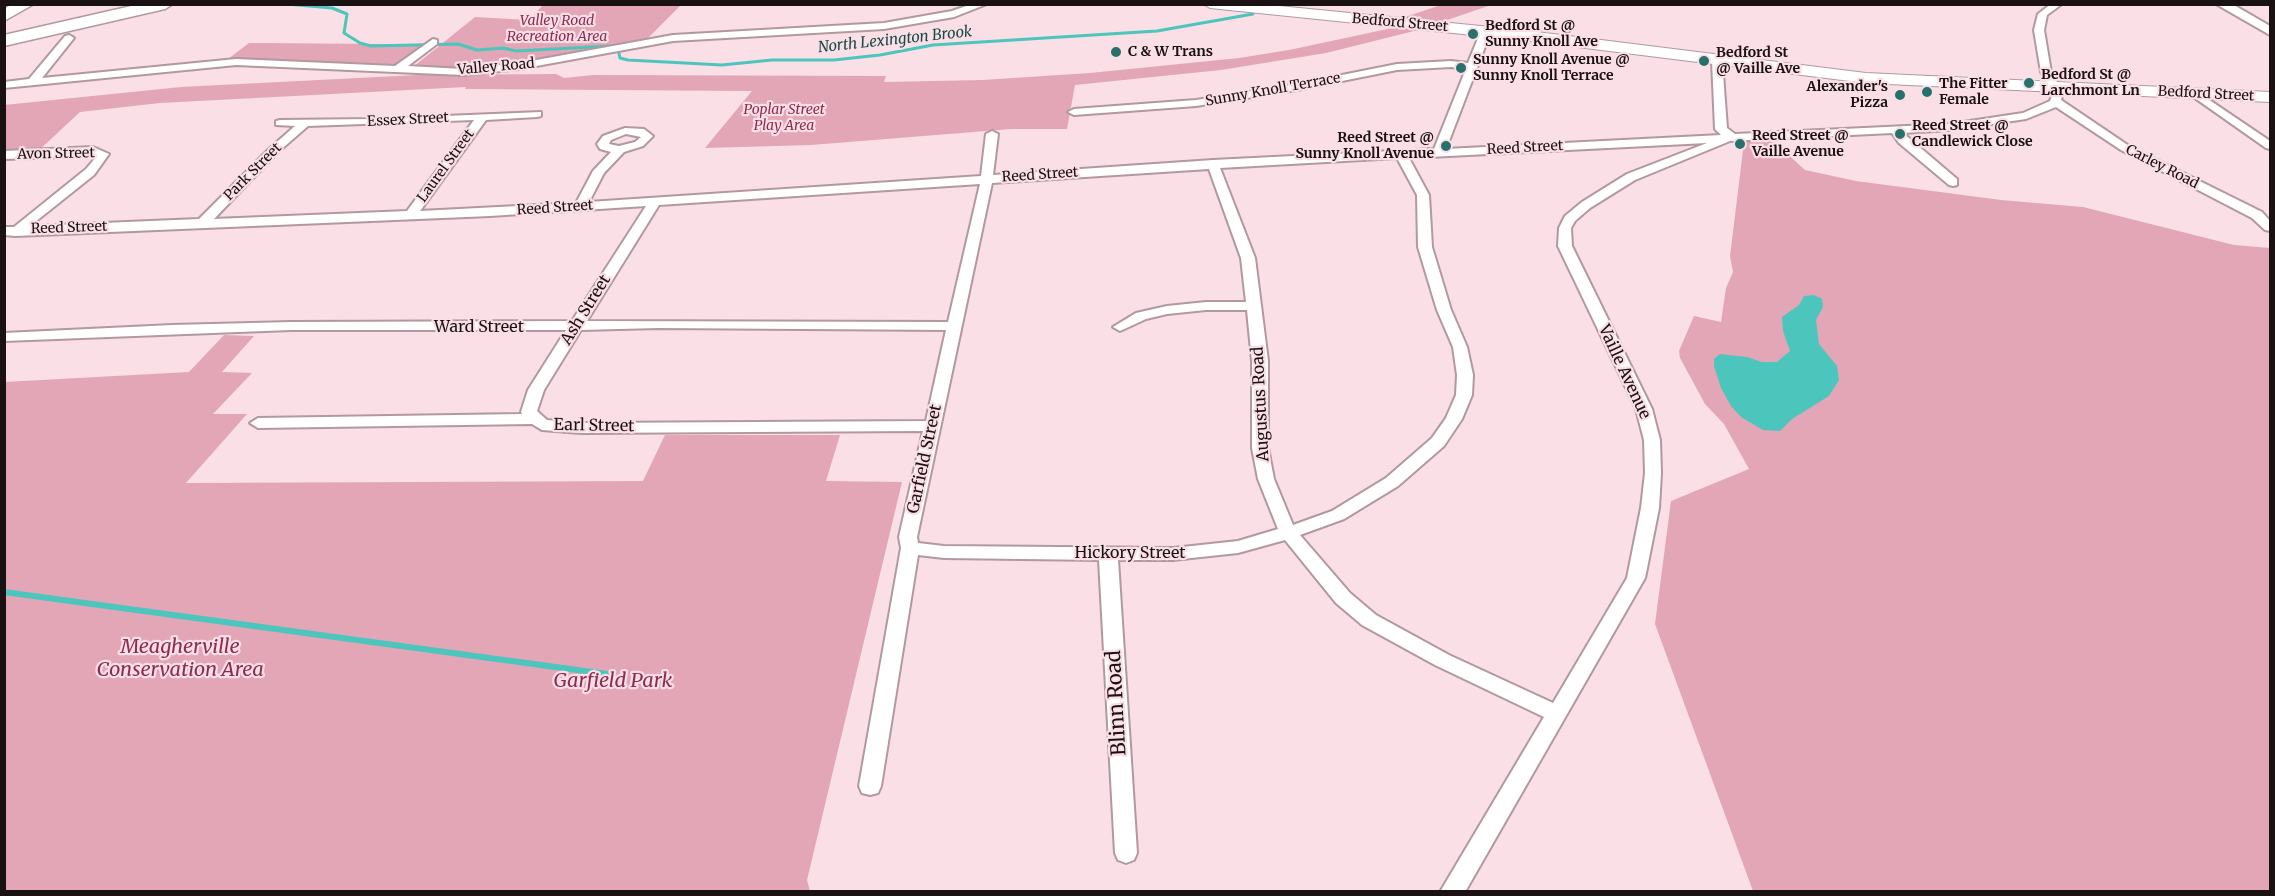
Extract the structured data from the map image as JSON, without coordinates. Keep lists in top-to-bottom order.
{
  "streets": {
    "main road": ["Bedford Street"],
    "street": [
      "Valley Road",
      "Sunny Knoll Terrace",
      "Essex Street",
      "Reed Street",
      "Avon Street",
      "Laurel Street",
      "Carley Road",
      "Park Street",
      "Ash Street",
      "Ward Street",
      "Vaille Avenue",
      "Augustus Road",
      "Earl Street",
      "Garfield Street",
      "Hickory Street",
      "Blinn Road"
    ]
  },
  "crossings": [
    ["Bedford Street", "Reed Street"],
    ["Bedford Street", "Carley Road"],
    ["Essex Street", "Laurel Street"],
    ["Essex Street", "Park Street"],
    ["Reed Street", "Avon Street"],
    ["Reed Street", "Laurel Street"],
    ["Reed Street", "Carley Road"],
    ["Reed Street", "Park Street"],
    ["Reed Street", "Ash Street"],
    ["Reed Street", "Vaille Avenue"],
    ["Reed Street", "Augustus Road"],
    ["Reed Street", "Garfield Street"],
    ["Reed Street", "Hickory Street"],
    ["Ash Street", "Ward Street"],
    ["Ash Street", "Earl Street"],
    ["Ward Street", "Garfield Street"],
    ["Vaille Avenue", "Augustus Road"],
    ["Augustus Road", "Hickory Street"],
    ["Earl Street", "Garfield Street"],
    ["Garfield Street", "Hickory Street"],
    ["Hickory Street", "Blinn Road"]
  ],
  "water": ["North Lexington Brook"],
  "parks": [
    "Valley Road Recreation Area",
    "Poplar Street Play Area",
    "Meagherville Conservation Area",
    "Garfield Park"
  ],
  "places": [
    "Bedford St @ Sunny Knoll Ave",
    "C & W Trans",
    "Bedford St @ Vaille Ave",
    "Sunny Knoll Avenue @ Sunny Knoll Terrace",
    "Bedford St @ Larchmont Ln",
    "The Fitter Female",
    "Alexander's Pizza",
    "Reed Street @ Candlewick Close",
    "Reed Street @ Vaille Avenue",
    "Reed Street @ Sunny Knoll Avenue"
  ]
}
